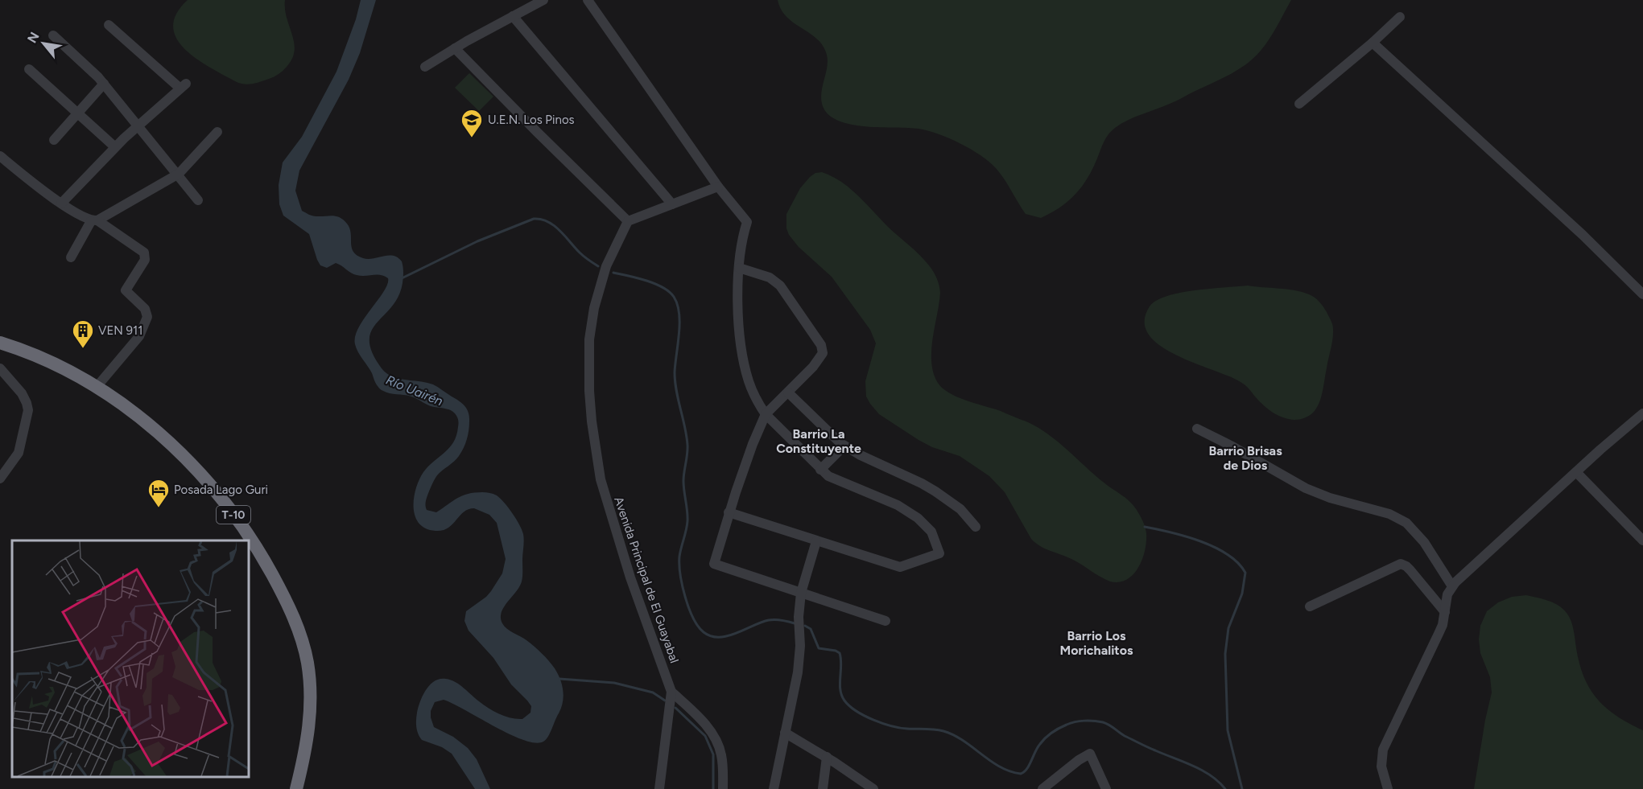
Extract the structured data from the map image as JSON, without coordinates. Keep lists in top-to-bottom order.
{
  "streets": {
    "highway": ["T-10"],
    "street": ["Avenida Principal de El Guayabal"]
  },
  "districts": ["Barrio La Constituyente", "Barrio Brisas de Dios", "Barrio Los Morichalitos"],
  "water": ["Río Uairén"],
  "places": {
    "school or university": ["U.E.N. Los Pinos"],
    "building": ["VEN 911"],
    "hotel": ["Posada Lago Guri"]
  },
  "north": "top left"
}
